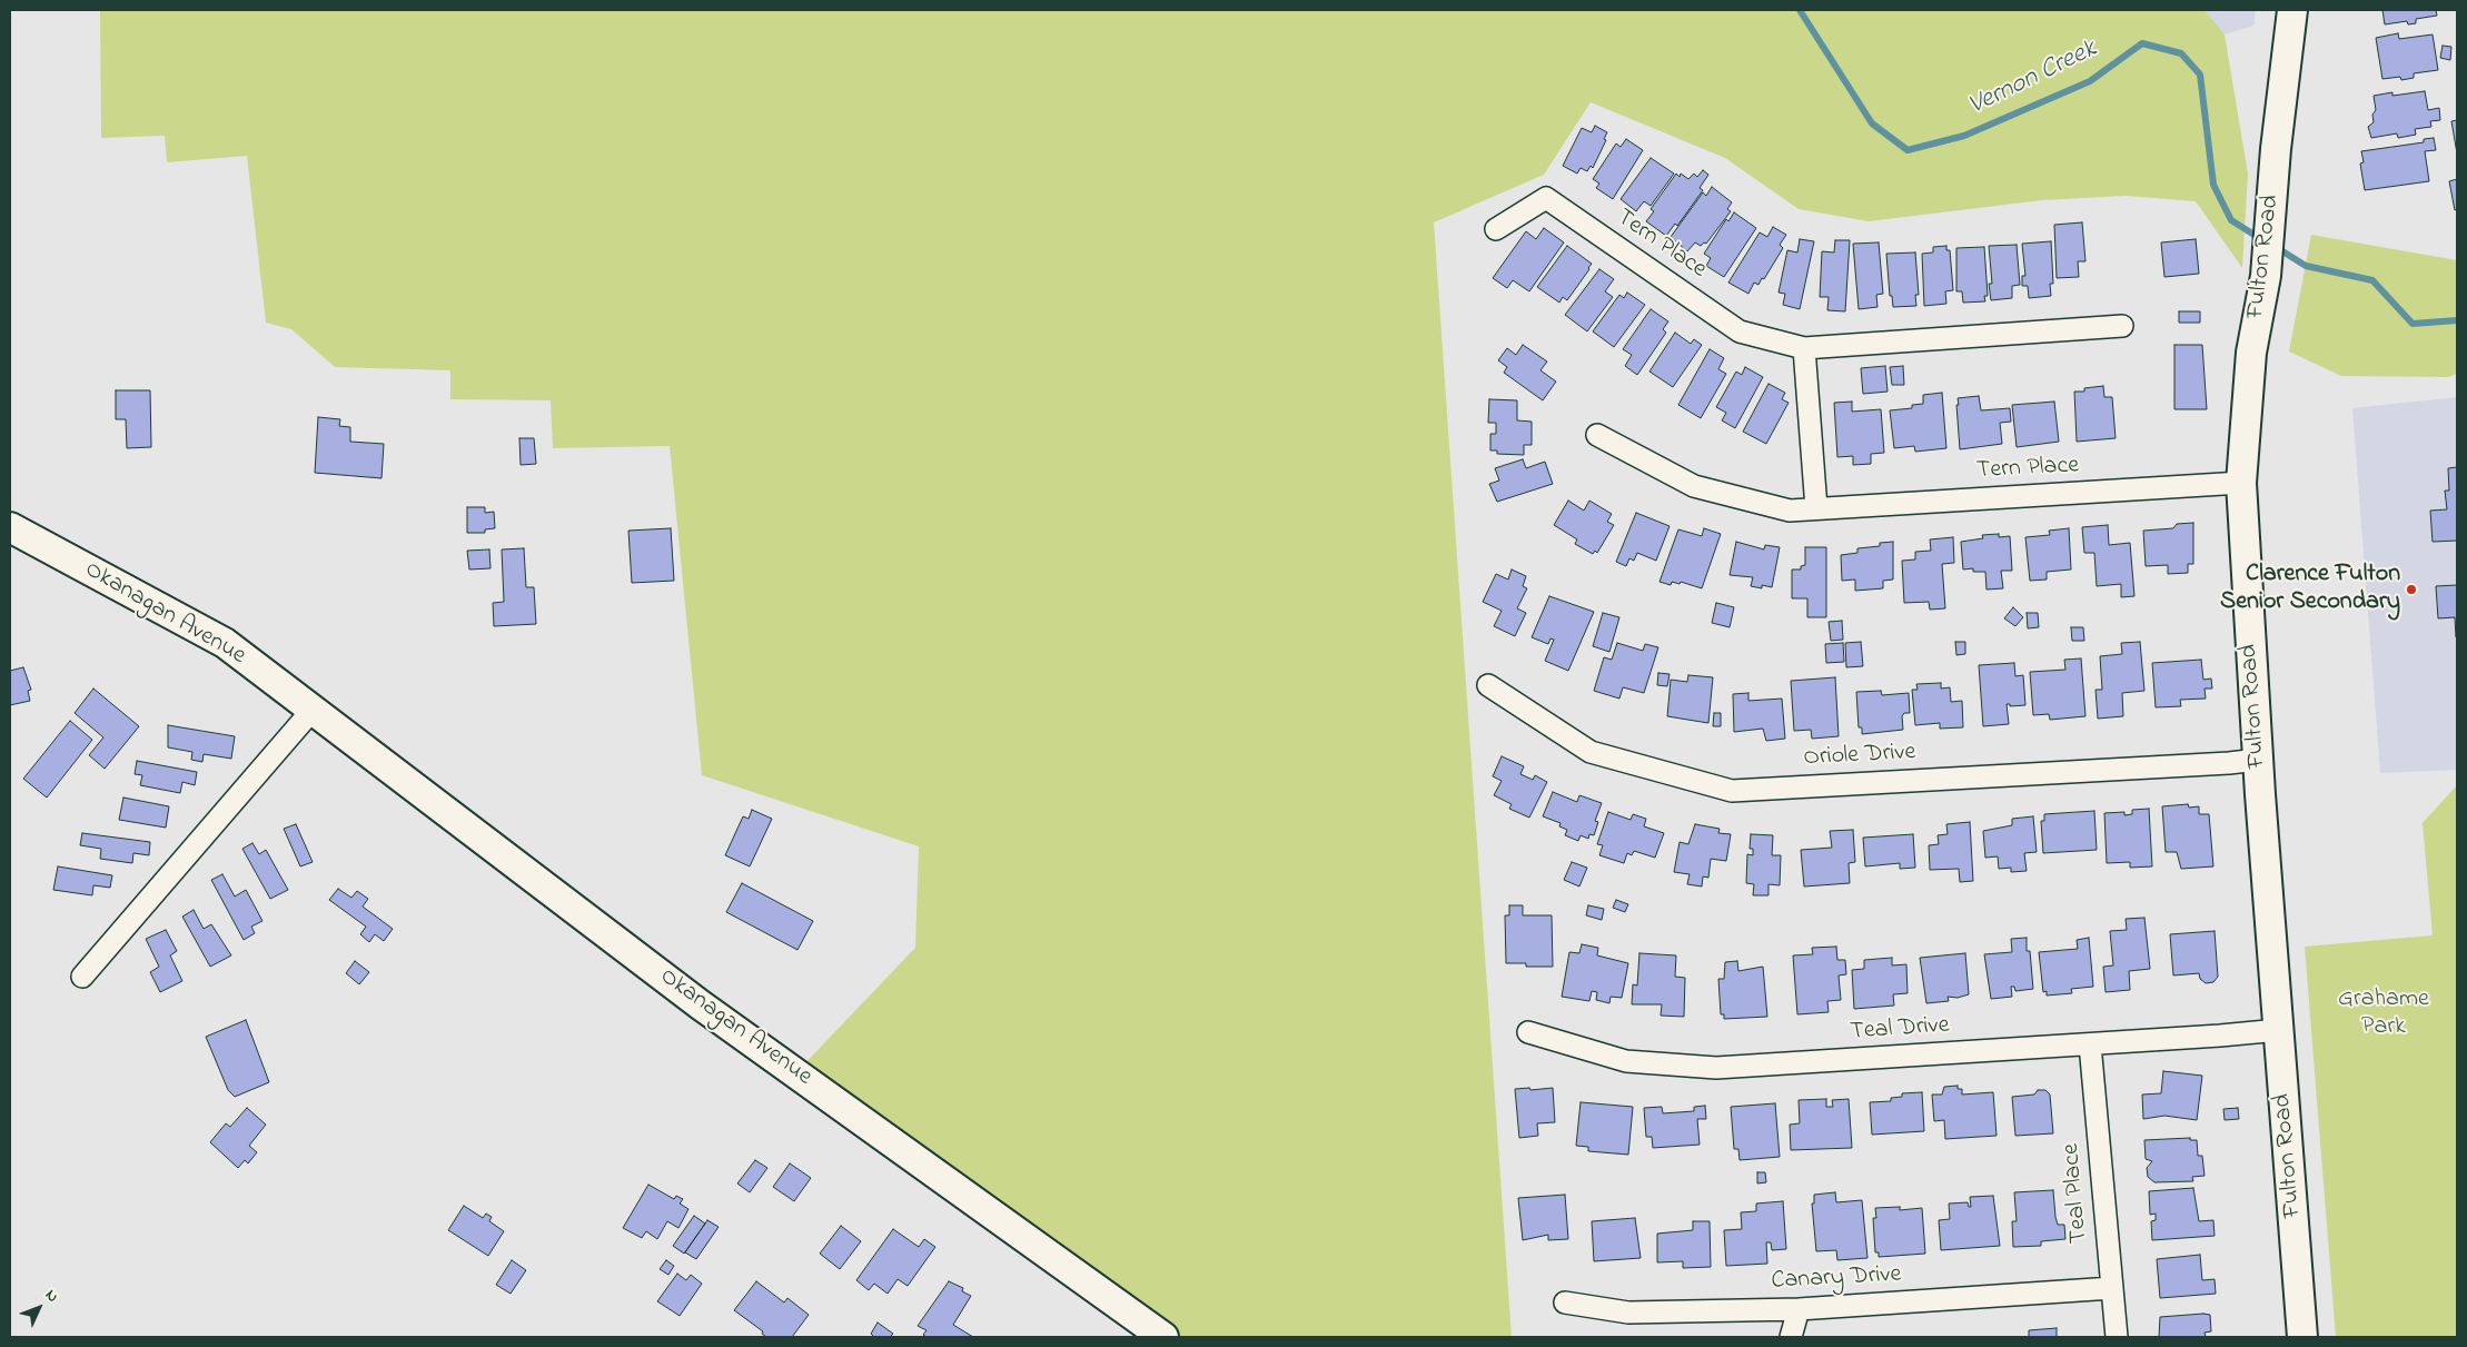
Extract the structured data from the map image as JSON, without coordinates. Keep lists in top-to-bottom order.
{
  "streets": {
    "street": [
      "Tern Place",
      "Fulton Road",
      "Okanagan Avenue",
      "Oriole Drive",
      "Teal Drive",
      "Teal Place",
      "Canary Drive"
    ]
  },
  "crossings": [
    ["Tern Place", "Fulton Road"],
    ["Fulton Road", "Oriole Drive"],
    ["Fulton Road", "Teal Drive"],
    ["Teal Drive", "Teal Place"],
    ["Teal Place", "Canary Drive"]
  ],
  "water": ["Vernon Creek"],
  "parks": ["Grahame Park"],
  "places": ["Clarence Fulton Senior Secondary"],
  "north": "top right"
}
